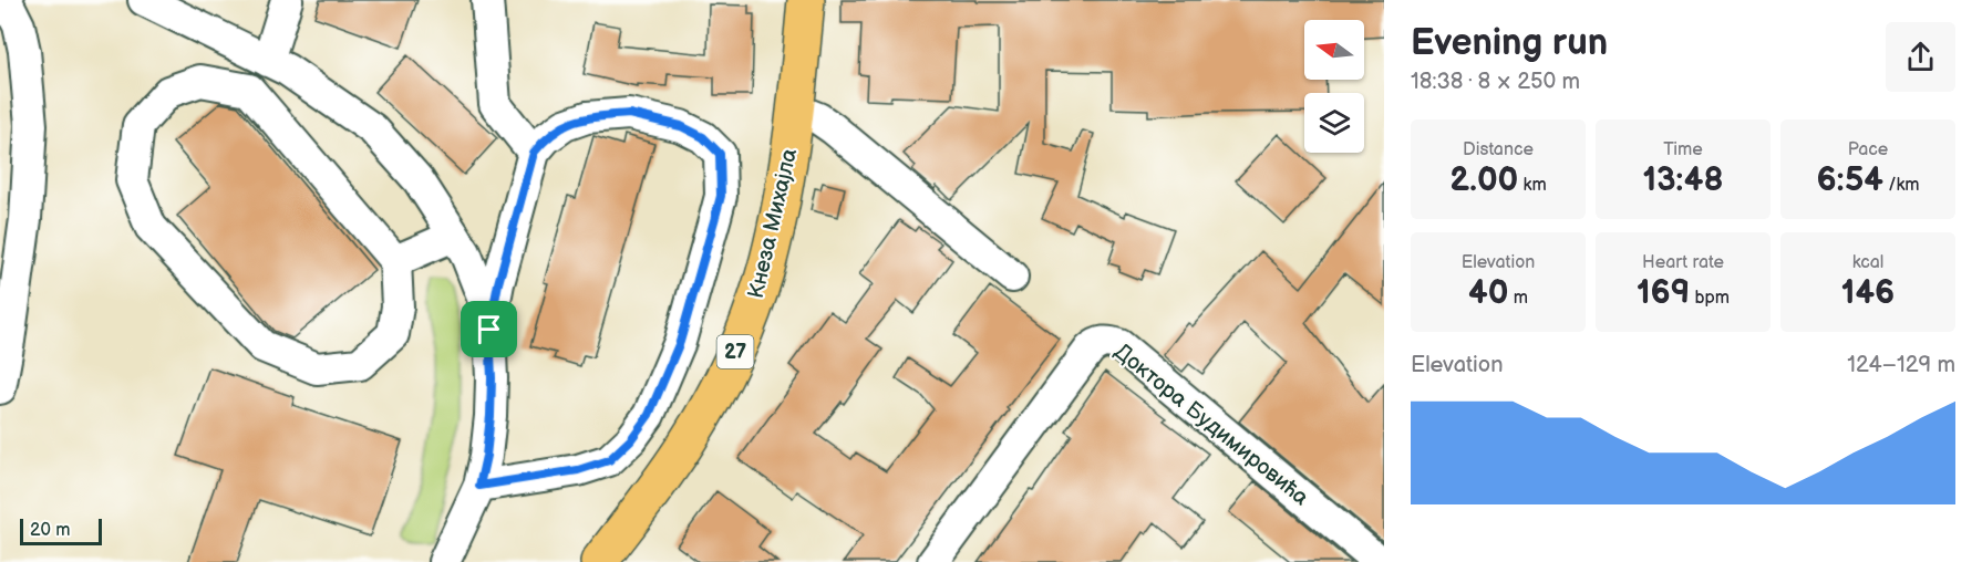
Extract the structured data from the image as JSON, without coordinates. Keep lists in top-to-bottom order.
{
  "streets": {
    "main road": ["Кнеза Михајла", "27"],
    "street": ["Доктора Будимировића"]
  },
  "scale_bar": "20 m",
  "north": "left",
  "page": {
    "heading": ["Evening run", "18:38 · 8 × 250 m"],
    "stats": [
      ["Distance", "2.00 km"],
      ["Time", "13:48"],
      ["Pace", "6:54 /km"],
      ["Elevation", "40 m"],
      ["Heart rate", "169 bpm"],
      ["kcal", "146"]
    ],
    "chart": ["Elevation", "124–129 m"],
    "scale": "20 m"
  }
}
